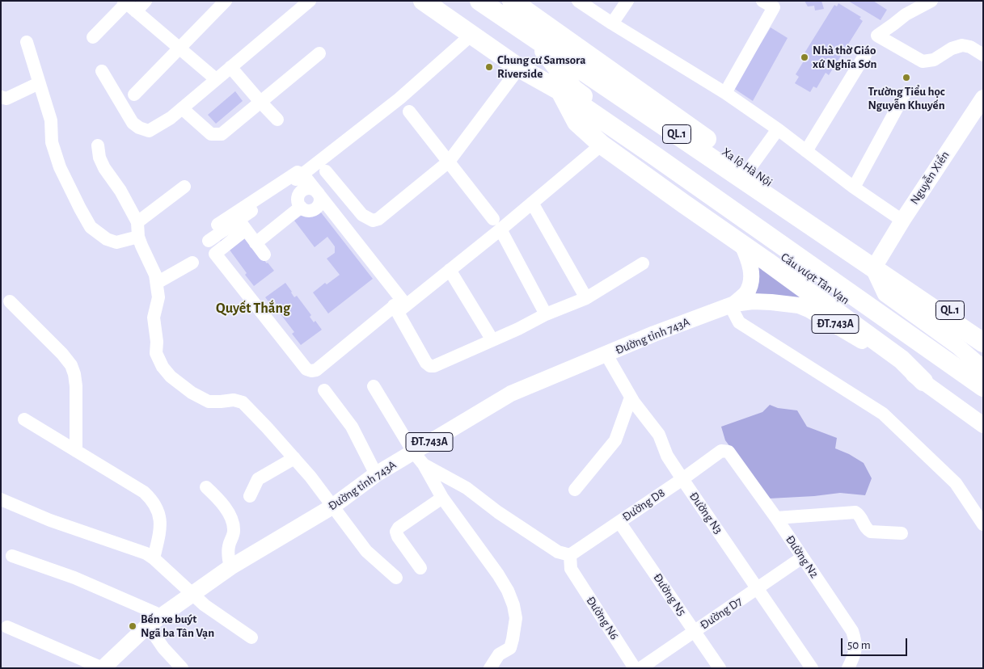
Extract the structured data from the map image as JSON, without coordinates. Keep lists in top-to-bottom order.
{
  "streets": {
    "highway": ["QL.1", "Xa lộ Hà Nội", "Cầu vượt Tân Vạn"],
    "main road": ["Nguyễn Xiển", "ĐT.743A", "Đường tỉnh 743A"],
    "street": [
      "Đường D8",
      "Đường N3",
      "Đường N2",
      "Đường N5",
      "Đường D7",
      "Đường N6"
    ]
  },
  "crossings": [
    ["QL.1", "Xa lộ Hà Nội"],
    ["QL.1", "Cầu vượt Tân Vạn"],
    ["Xa lộ Hà Nội", "Nguyễn Xiển"],
    ["Xa lộ Hà Nội", "Cầu vượt Tân Vạn"],
    ["Đường tỉnh 743A", "Đường N3"],
    ["Đường D8", "Đường N3"],
    ["Đường D8", "Đường N2"],
    ["Đường D8", "Đường N5"],
    ["Đường D8", "Đường N6"],
    ["Đường N3", "Đường D7"],
    ["Đường N2", "Đường D7"],
    ["Đường N5", "Đường D7"]
  ],
  "districts": ["Quyết Thắng"],
  "places": [
    "Nhà thờ Giáo xứ Nghĩa Sơn",
    "Chung cư Samsora Riverside",
    "Trường Tiểu học Nguyễn Khuyến",
    "Bến xe buýt Ngã ba Tân Vạn"
  ],
  "scale_bar": "50 m"
}
